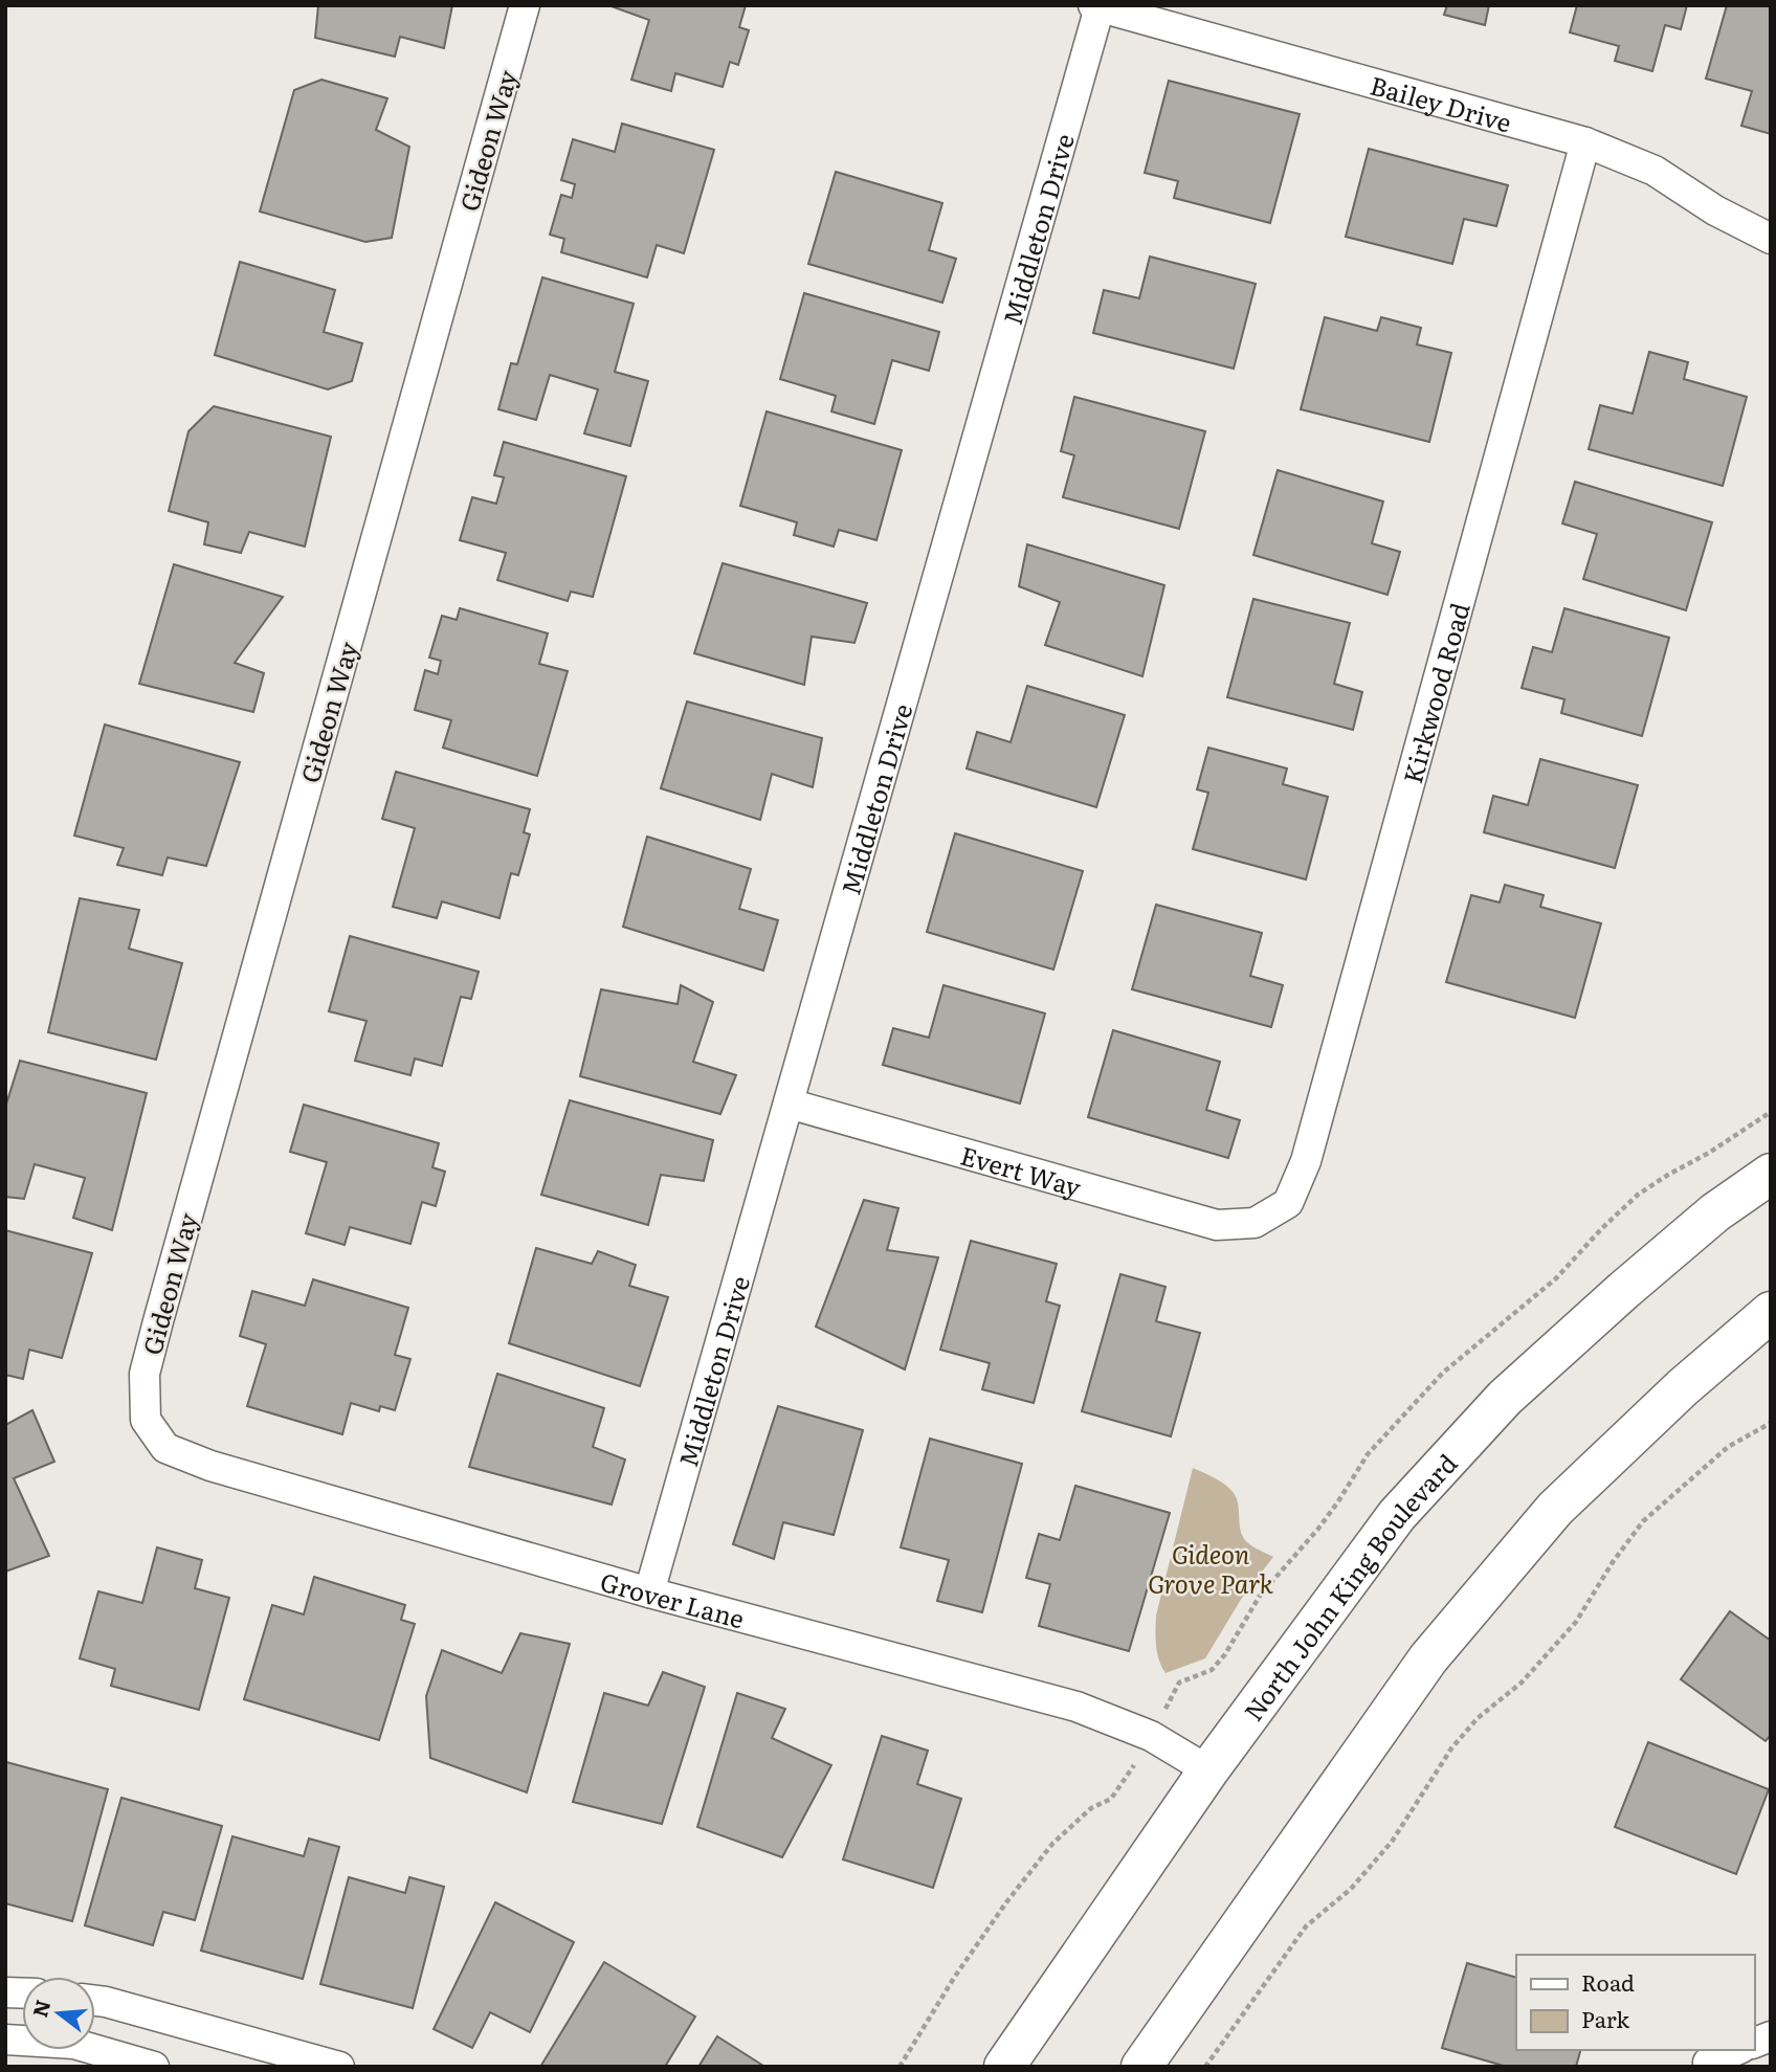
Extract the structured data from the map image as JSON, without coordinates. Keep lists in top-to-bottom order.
{
  "streets": {
    "main road": ["North John King Boulevard"],
    "street": [
      "Bailey Drive",
      "Gideon Way",
      "Middleton Drive",
      "Kirkwood Road",
      "Evert Way",
      "Grover Lane"
    ]
  },
  "crossings": [
    ["Bailey Drive", "Middleton Drive"],
    ["Bailey Drive", "Kirkwood Road"],
    ["Gideon Way", "Grover Lane"],
    ["Middleton Drive", "Evert Way"],
    ["Middleton Drive", "Grover Lane"],
    ["Kirkwood Road", "Evert Way"],
    ["North John King Boulevard", "Grover Lane"]
  ],
  "parks": ["Gideon Grove Park"],
  "legend": ["Road", "Park"],
  "north": "left"
}
